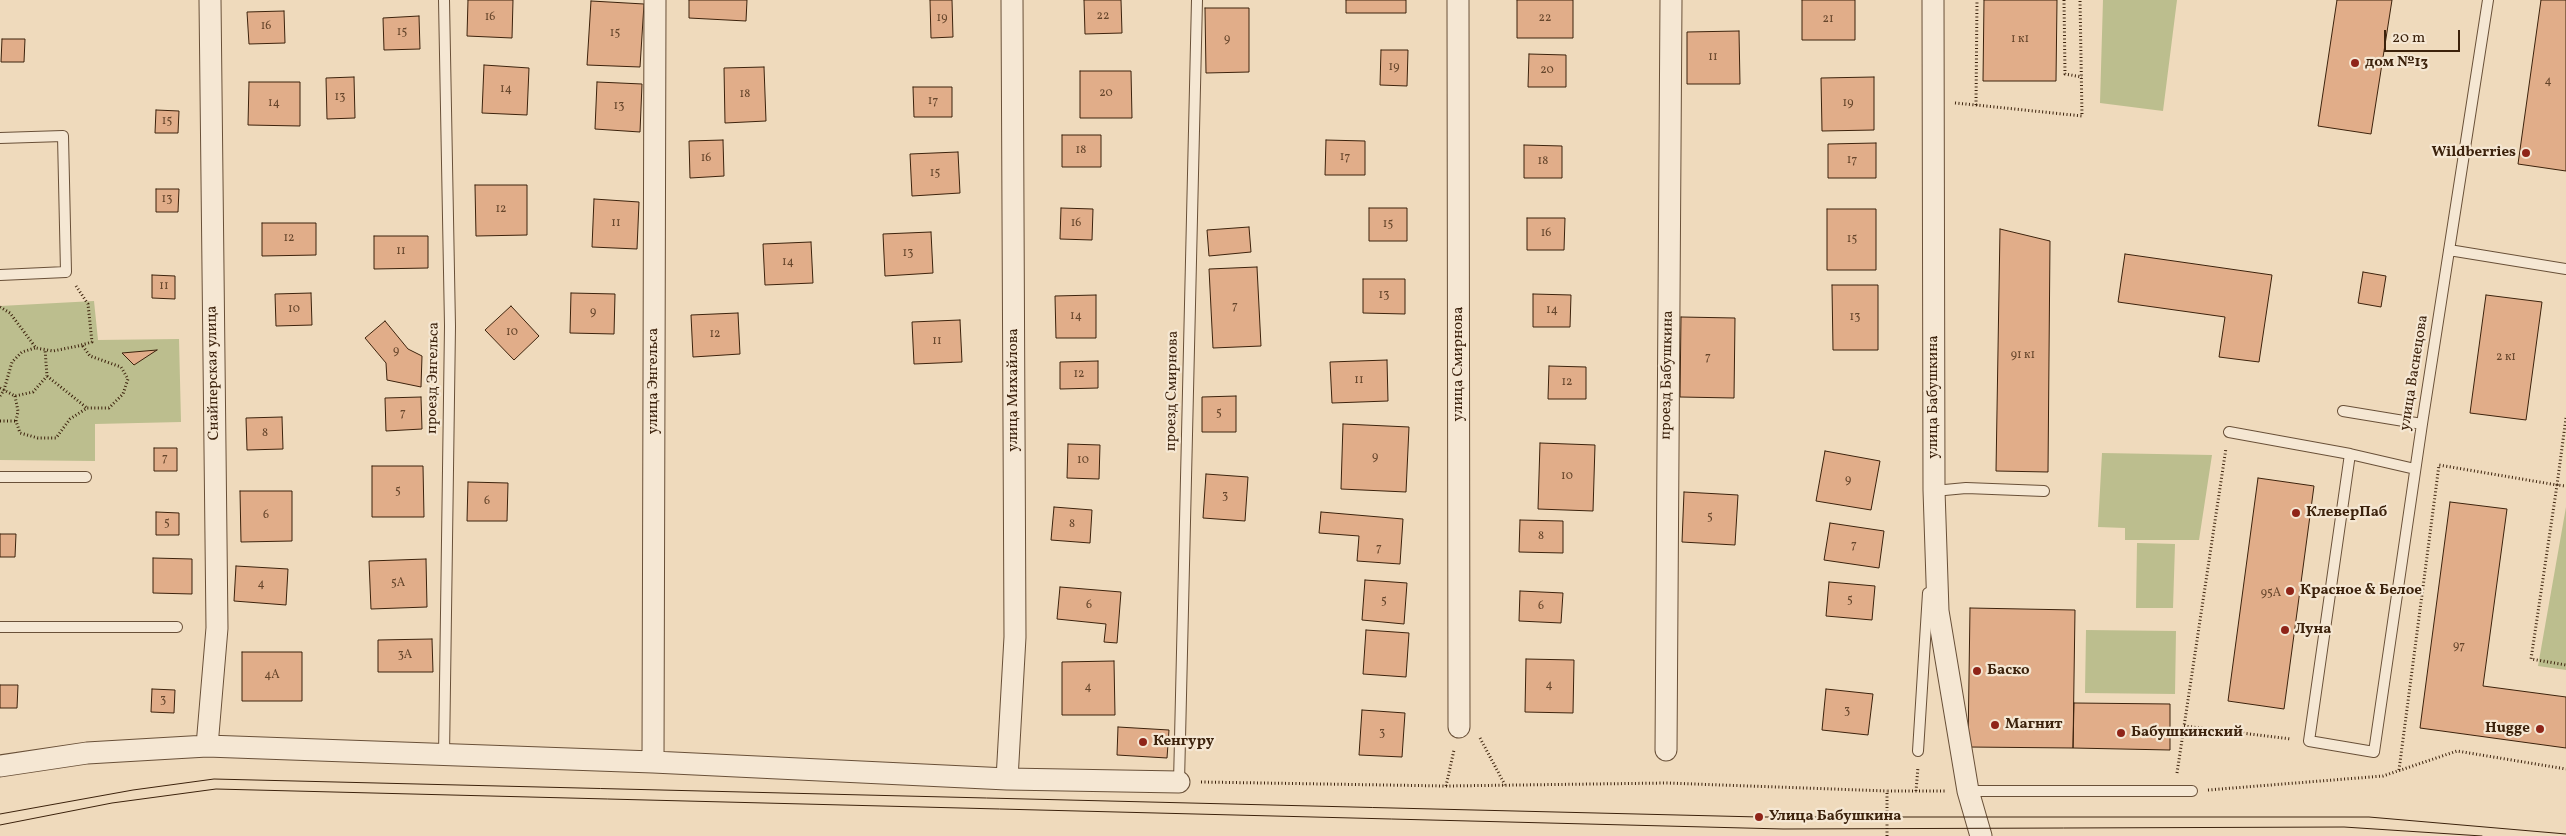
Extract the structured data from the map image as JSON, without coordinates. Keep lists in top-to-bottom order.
{
  "streets": {
    "street": [
      "улица Смирнова",
      "Снайперская улица",
      "проезд Бабушкина",
      "улица Энгельса",
      "улица Михайлова",
      "улица Бабушкина"
    ],
    "lane": ["улица Васнецова", "проезд Энгельса", "проезд Смирнова"]
  },
  "places": [
    "дом №13",
    "Wildberries",
    "КлеверПаб",
    "Красное & Белое",
    "Луна",
    "Баско",
    "Магнит",
    "Hugge",
    "Бабушкинский",
    "Кенгуру",
    "Улица Бабушкина"
  ],
  "house_numbers": [
    "22",
    "16",
    "19",
    "22",
    "21",
    "16",
    "15",
    "15",
    "9",
    "1 к1",
    "11",
    "19",
    "20",
    "4",
    "14",
    "20",
    "18",
    "13",
    "17",
    "14",
    "19",
    "13",
    "15",
    "18",
    "17",
    "16",
    "17",
    "18",
    "15",
    "13",
    "12",
    "11",
    "16",
    "15",
    "16",
    "12",
    "15",
    "11",
    "13",
    "14",
    "11",
    "13",
    "7",
    "10",
    "14",
    "9",
    "14",
    "13",
    "10",
    "12",
    "11",
    "9",
    "91 к1",
    "7",
    "2 к1",
    "12",
    "11",
    "12",
    "7",
    "5",
    "8",
    "9",
    "7",
    "10",
    "10",
    "9",
    "5",
    "3",
    "6",
    "6",
    "5",
    "5",
    "8",
    "8",
    "7",
    "7",
    "5А",
    "4",
    "95А",
    "5",
    "5",
    "6",
    "6",
    "97",
    "3А",
    "4А",
    "4",
    "4",
    "3",
    "3",
    "3"
  ],
  "scale_bar": "20 m"
}
